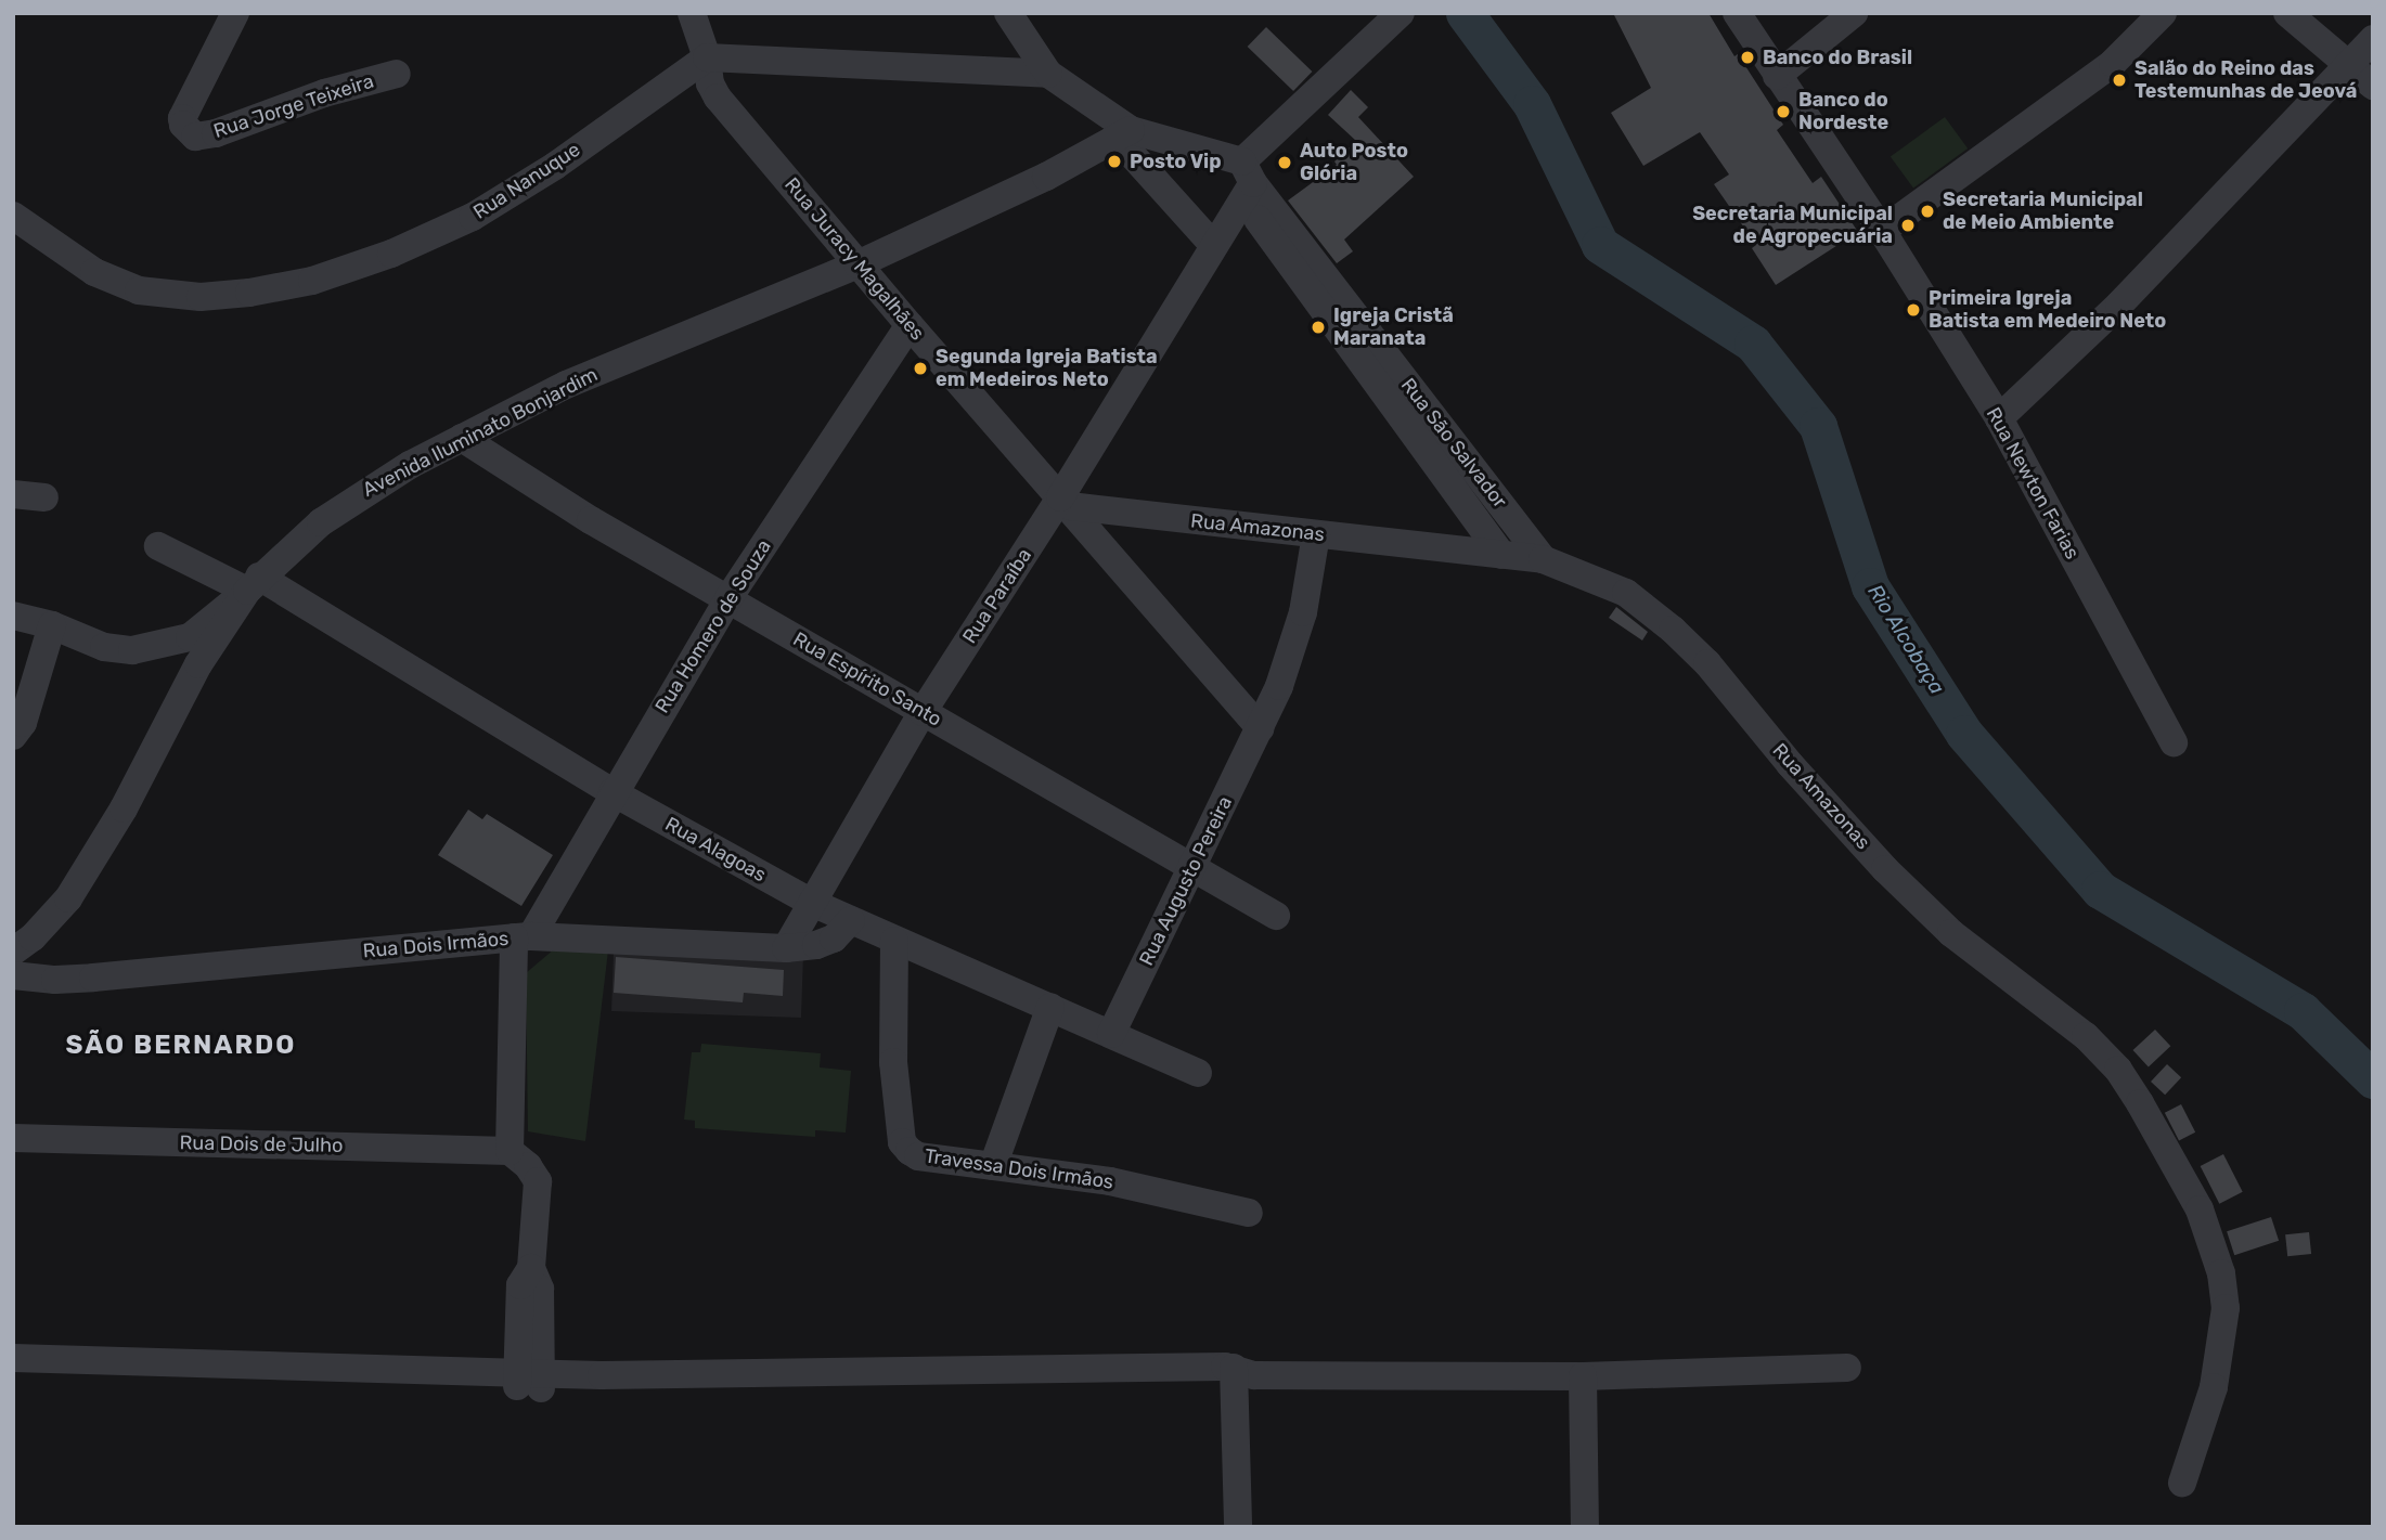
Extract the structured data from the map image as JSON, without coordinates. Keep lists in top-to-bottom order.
{
  "streets": {
    "street": [
      "Rua Jorge Teixeira",
      "Rua Nanuque",
      "Rua Juracy Magalhães",
      "Avenida Iluminato Bonjardim",
      "Rua São Salvador",
      "Rua Newton Farias",
      "Rua Amazonas",
      "Rua Paraíba",
      "Rua Homero de Souza",
      "Rua Espírito Santo",
      "Rua Alagoas",
      "Rua Augusto Pereira",
      "Rua Dois Irmãos",
      "Rua Dois de Julho",
      "Travessa Dois Irmãos"
    ]
  },
  "crossings": [
    ["Rua Nanuque", "Rua Juracy Magalhães"],
    ["Rua Juracy Magalhães", "Avenida Iluminato Bonjardim"],
    ["Rua Juracy Magalhães", "Rua Amazonas"],
    ["Rua Juracy Magalhães", "Rua Paraíba"],
    ["Rua Juracy Magalhães", "Rua Homero de Souza"],
    ["Rua Juracy Magalhães", "Rua Augusto Pereira"],
    ["Avenida Iluminato Bonjardim", "Rua Espírito Santo"],
    ["Avenida Iluminato Bonjardim", "Rua Alagoas"],
    ["Rua São Salvador", "Rua Amazonas"],
    ["Rua São Salvador", "Rua Paraíba"],
    ["Rua Amazonas", "Rua Paraíba"],
    ["Rua Amazonas", "Rua Augusto Pereira"],
    ["Rua Paraíba", "Rua Espírito Santo"],
    ["Rua Paraíba", "Rua Alagoas"],
    ["Rua Paraíba", "Rua Dois Irmãos"],
    ["Rua Homero de Souza", "Rua Espírito Santo"],
    ["Rua Homero de Souza", "Rua Alagoas"],
    ["Rua Homero de Souza", "Rua Dois Irmãos"],
    ["Rua Homero de Souza", "Rua Dois de Julho"],
    ["Rua Espírito Santo", "Rua Augusto Pereira"],
    ["Rua Alagoas", "Rua Augusto Pereira"],
    ["Rua Alagoas", "Rua Dois Irmãos"],
    ["Rua Alagoas", "Travessa Dois Irmãos"]
  ],
  "districts": ["SÃO BERNARDO"],
  "water": ["Rio Alcobaça"],
  "places": [
    "Banco do Brasil",
    "Salão do Reino das Testemunhas de Jeová",
    "Banco do Nordeste",
    "Posto Vip",
    "Auto Posto Glória",
    "Secretaria Municipal de Meio Ambiente",
    "Secretaria Municipal de Agropecuária",
    "Primeira Igreja Batista em Medeiro Neto",
    "Igreja Cristã Maranata",
    "Segunda Igreja Batista em Medeiros Neto"
  ]
}
